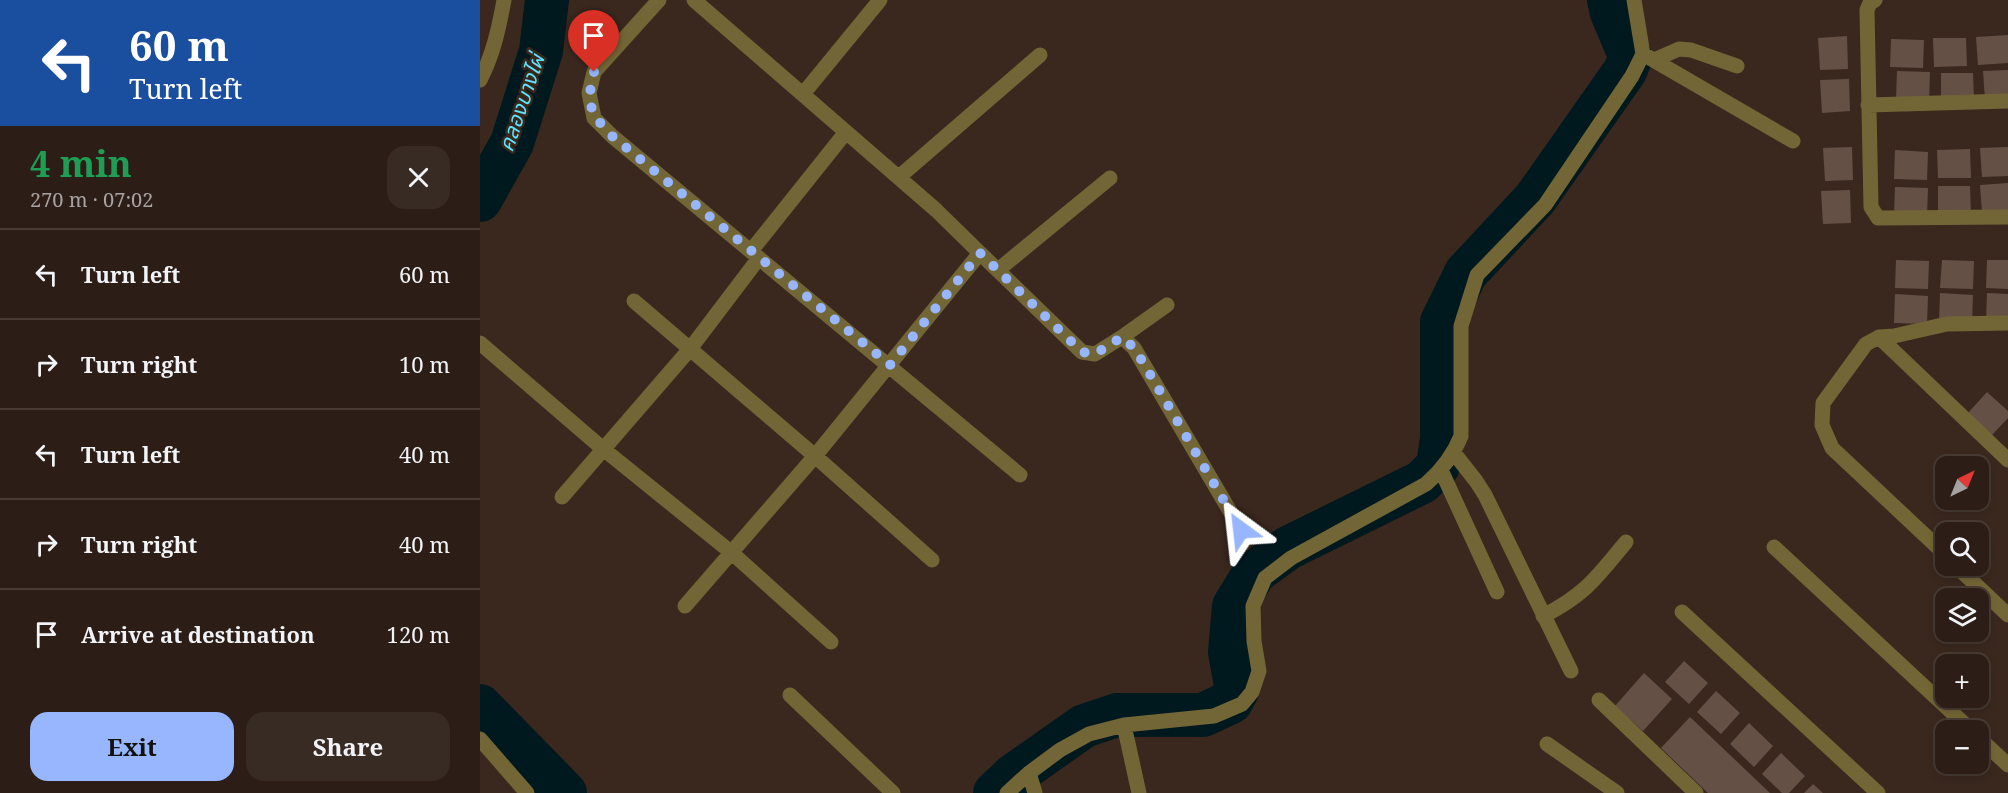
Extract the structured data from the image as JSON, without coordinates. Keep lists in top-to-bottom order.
{
  "water": ["คลองบางไผ่"],
  "north": "top right",
  "page": {
    "turn": ["60 m", "Turn left"],
    "heading": ["4 min", "270 m · 07:02"],
    "list": [
      {
        "name": "Turn left",
        "value": "60 m"
      },
      {
        "name": "Turn right",
        "value": "10 m"
      },
      {
        "name": "Turn left",
        "value": "40 m"
      },
      {
        "name": "Turn right",
        "value": "40 m"
      },
      {
        "name": "Arrive at destination",
        "value": "120 m"
      }
    ],
    "map_buttons": ["+", "−"],
    "buttons": ["Exit", "Share"]
  }
}
